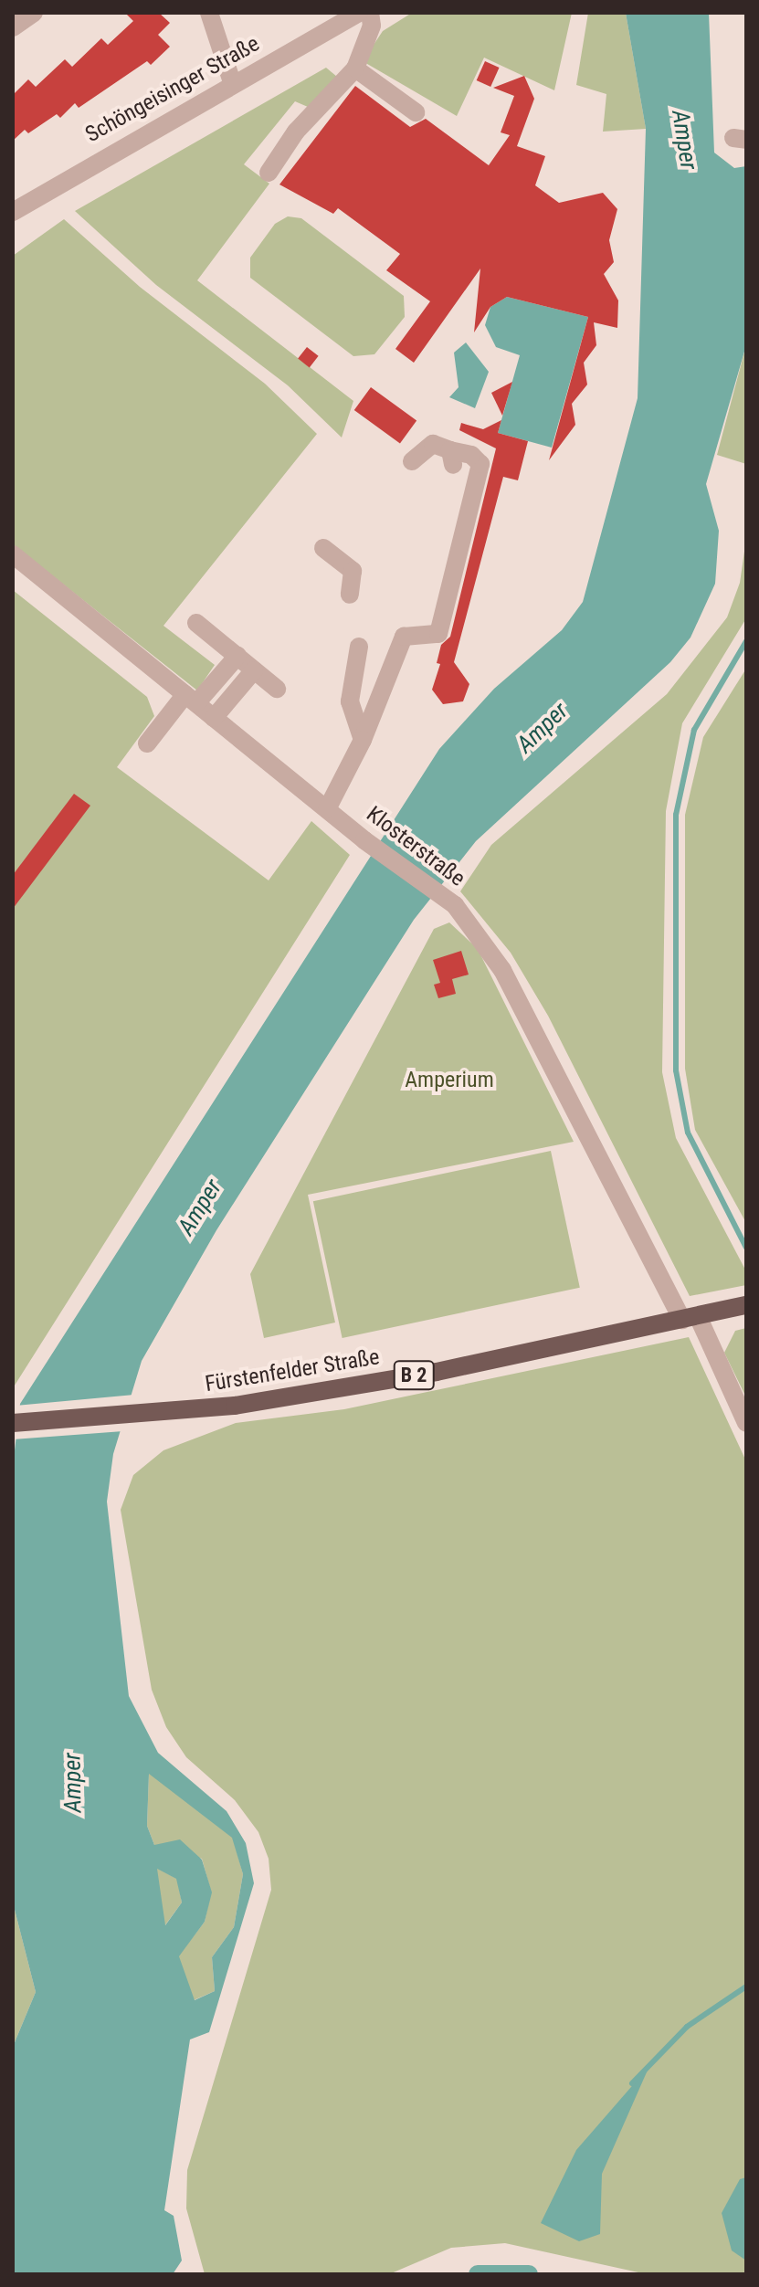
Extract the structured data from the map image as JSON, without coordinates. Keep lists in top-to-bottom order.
{
  "streets": {
    "main road": ["Fürstenfelder Straße", "B 2"],
    "street": ["Schöngeisinger Straße", "Klosterstraße"]
  },
  "crossings": [
    ["Klosterstraße", "Fürstenfelder Straße"]
  ],
  "water": ["Amper"],
  "parks": ["Amperium"]
}
